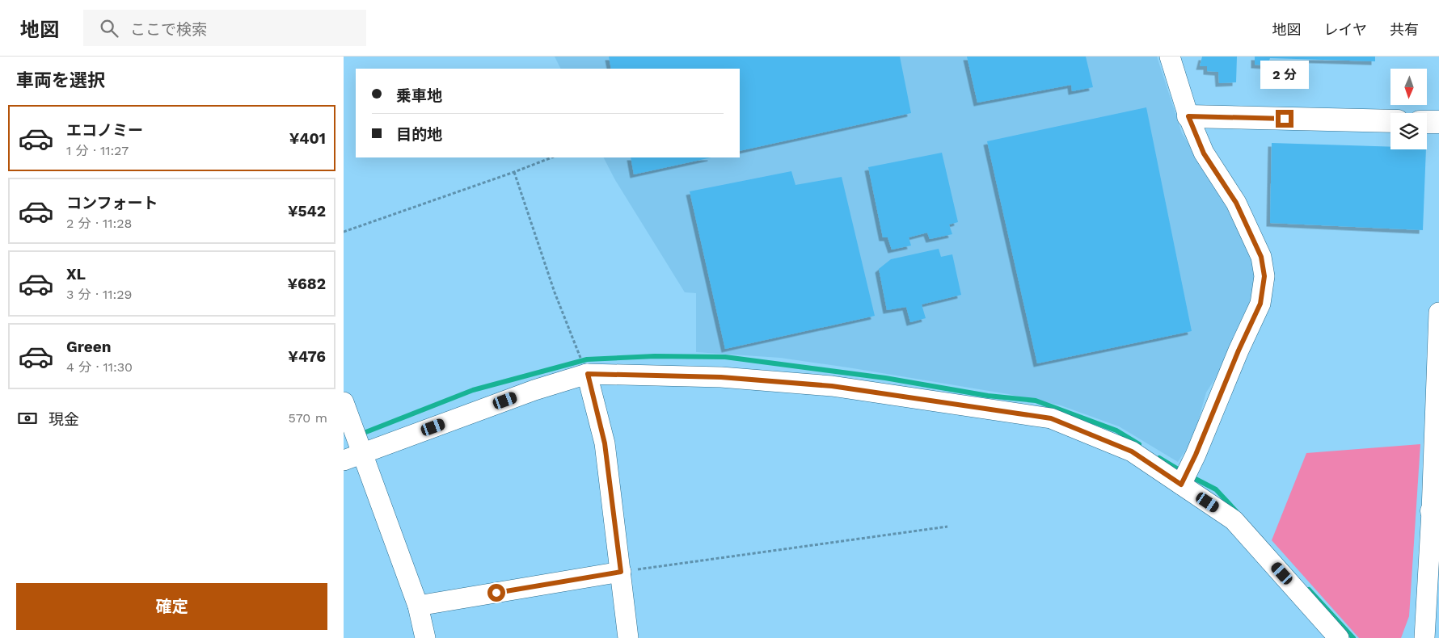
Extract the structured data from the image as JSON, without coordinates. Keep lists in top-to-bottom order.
{
  "north": "bottom",
  "page": {
    "header": "地図",
    "search": "ここで検索",
    "nav": ["地図", "レイヤ", "共有"],
    "heading": "車両を選択",
    "bubble": "2 分",
    "banner": ["乗車地", "目的地"],
    "list": [
      {
        "name": "エコノミー",
        "note": "1 分 · 11:27",
        "value": "¥401"
      },
      {
        "name": "コンフォート",
        "note": "2 分 · 11:28",
        "value": "¥542"
      },
      {
        "name": "XL",
        "note": "3 分 · 11:29",
        "value": "¥682"
      },
      {
        "name": "Green",
        "note": "4 分 · 11:30",
        "value": "¥476"
      }
    ],
    "pay": ["現金", "570 m"],
    "buttons": "確定"
  }
}
